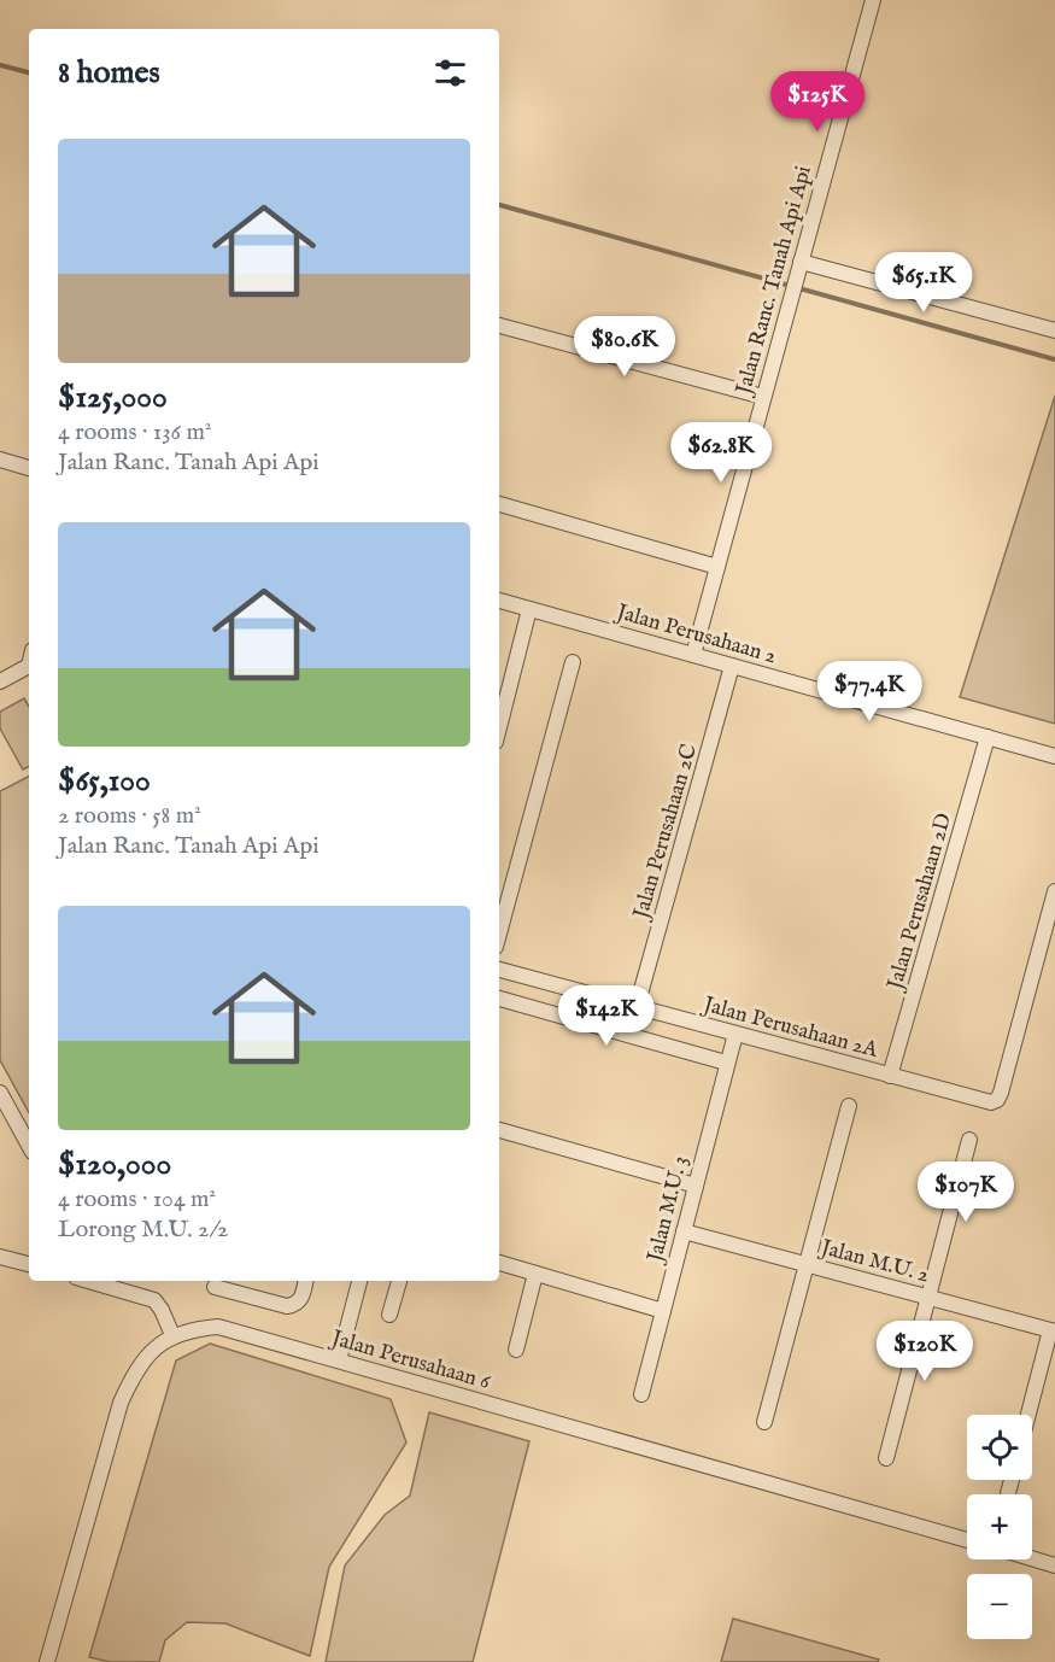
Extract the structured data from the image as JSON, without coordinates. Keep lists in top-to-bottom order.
{
  "streets": {
    "street": [
      "Jalan Ranc. Tanah Api Api",
      "Jalan Perusahaan 2",
      "Jalan Perusahaan 2C",
      "Jalan Perusahaan 2D",
      "Jalan Perusahaan 2A",
      "Jalan M.U. 3",
      "Jalan M.U. 2",
      "Jalan Perusahaan 6"
    ]
  },
  "crossings": [
    ["Jalan Ranc. Tanah Api Api", "Jalan Perusahaan 2"],
    ["Jalan Perusahaan 2", "Jalan Perusahaan 2C"],
    ["Jalan Perusahaan 2", "Jalan Perusahaan 2D"],
    ["Jalan Perusahaan 2C", "Jalan Perusahaan 2A"],
    ["Jalan Perusahaan 2D", "Jalan Perusahaan 2A"],
    ["Jalan Perusahaan 2A", "Jalan M.U. 3"],
    ["Jalan M.U. 3", "Jalan M.U. 2"]
  ],
  "page": {
    "heading": "8 homes",
    "price": [
      "$125K",
      "$65.1K",
      "$80.6K",
      "$62.8K",
      "$77.4K",
      "$142K",
      "$107K",
      "$120K"
    ],
    "list": [
      {
        "name": "$125,000",
        "note": "4 rooms · 136 m² · Jalan Ranc. Tanah Api Api"
      },
      {
        "name": "$65,100",
        "note": "2 rooms · 58 m² · Jalan Ranc. Tanah Api Api"
      },
      {
        "name": "$120,000",
        "note": "4 rooms · 104 m² · Lorong M.U. 2/2"
      }
    ],
    "map_buttons": ["+", "−"]
  }
}
